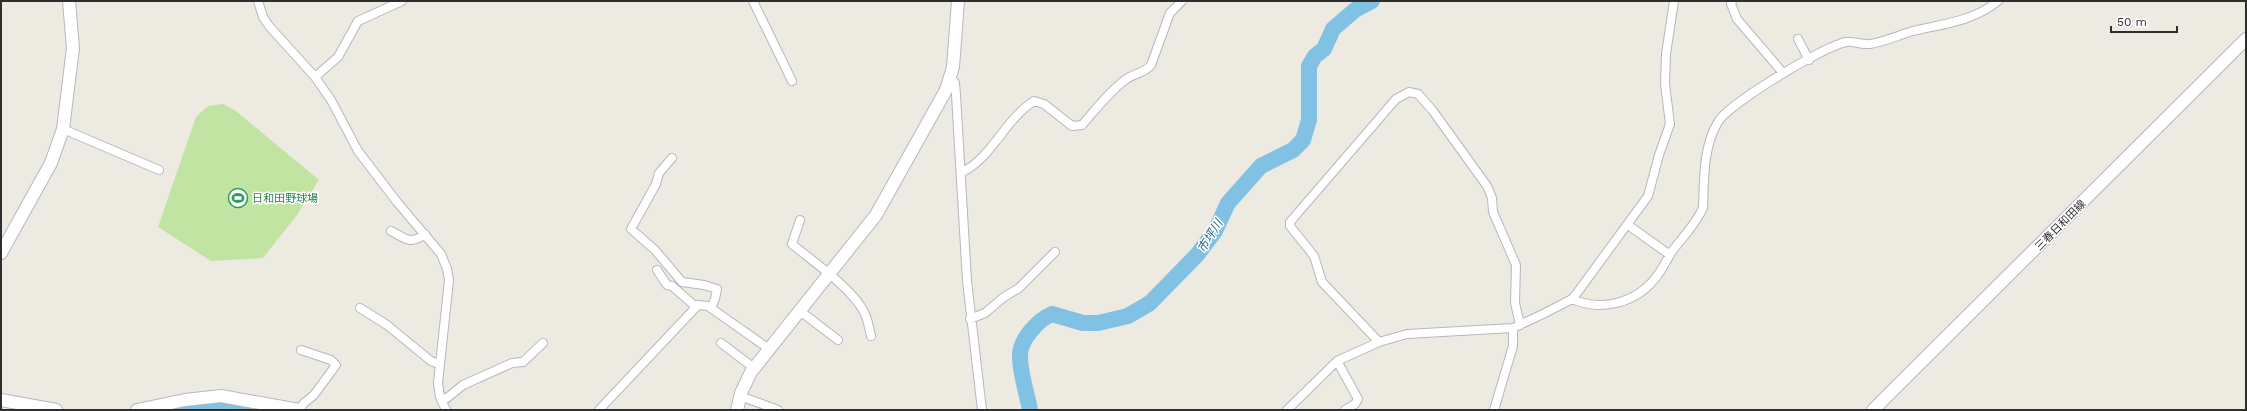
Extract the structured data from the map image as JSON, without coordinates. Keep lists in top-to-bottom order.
{
  "streets": {
    "street": ["三春日和田線"]
  },
  "water": ["市坪川"],
  "places": {
    "sports": ["日和田野球場"]
  },
  "scale_bar": "50 m"
}
